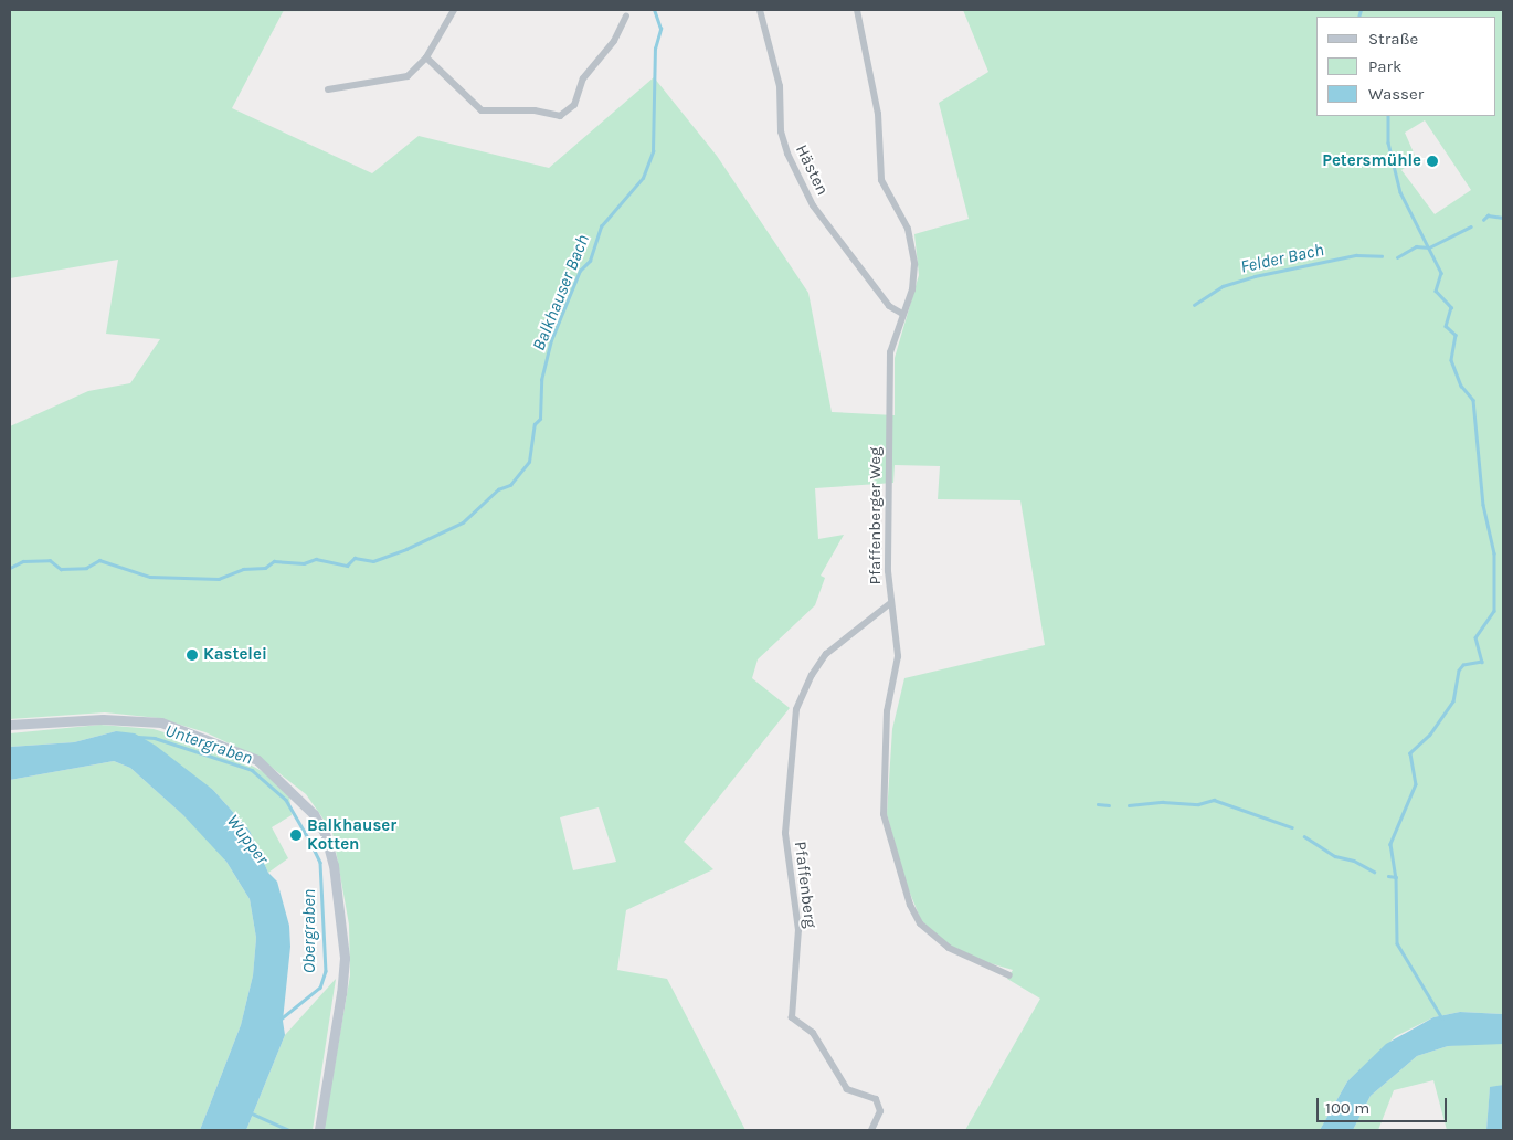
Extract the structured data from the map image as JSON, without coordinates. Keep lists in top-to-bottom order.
{
  "streets": {
    "street": ["Hästen", "Pfaffenberger Weg", "Pfaffenberg"]
  },
  "crossings": [
    ["Hästen", "Pfaffenberger Weg"],
    ["Pfaffenberger Weg", "Pfaffenberg"]
  ],
  "water": [
    "Felder Bach",
    "Balkhauser Bach",
    "Untergraben",
    "Wupper",
    "Obergraben"
  ],
  "places": ["Petersmühle", "Kastelei", "Balkhauser Kotten"],
  "legend": ["Straße", "Park", "Wasser"],
  "scale_bar": "100 m"
}
